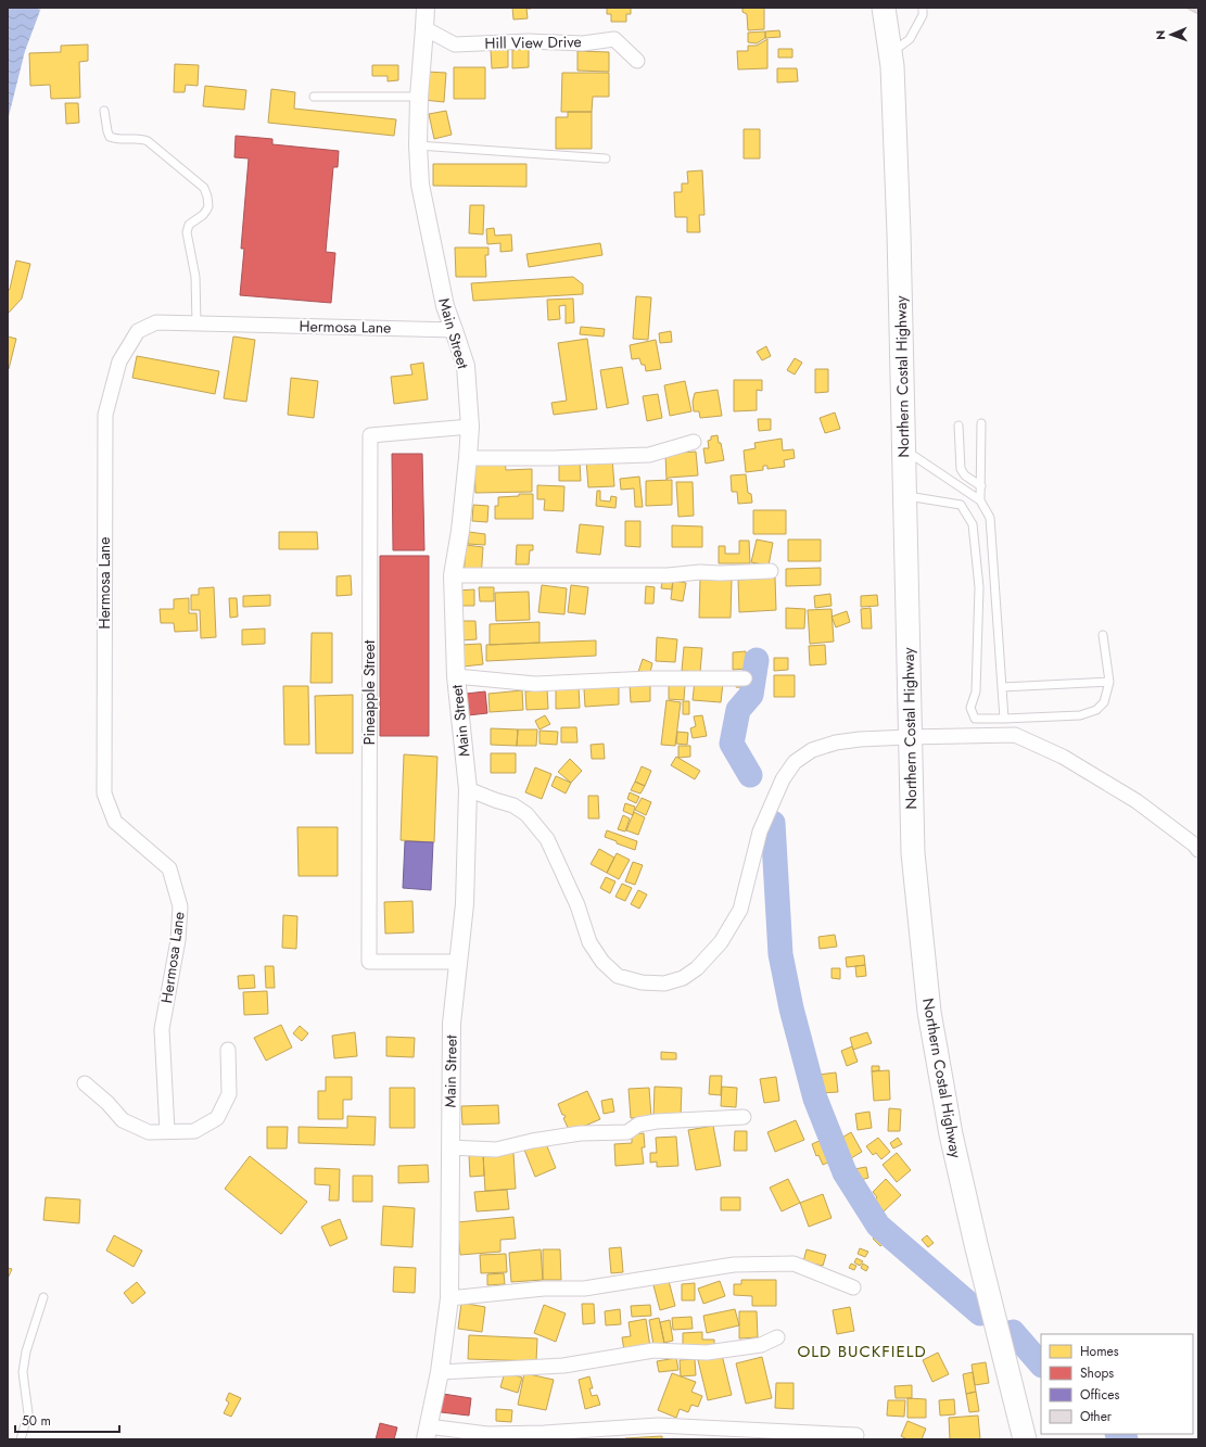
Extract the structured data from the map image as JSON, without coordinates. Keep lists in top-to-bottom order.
{
  "streets": {
    "main road": ["Northern Costal Highway"],
    "street": [
      "Hill View Drive",
      "Hermosa Lane",
      "Main Street",
      "Pineapple Street"
    ]
  },
  "crossings": [
    ["Hill View Drive", "Main Street"],
    ["Hermosa Lane", "Main Street"],
    ["Main Street", "Pineapple Street"]
  ],
  "districts": ["OLD BUCKFIELD"],
  "legend": [
    "Homes",
    "Shops",
    "Offices",
    "Other"
  ],
  "scale_bar": "50 m",
  "north": "left"
}
